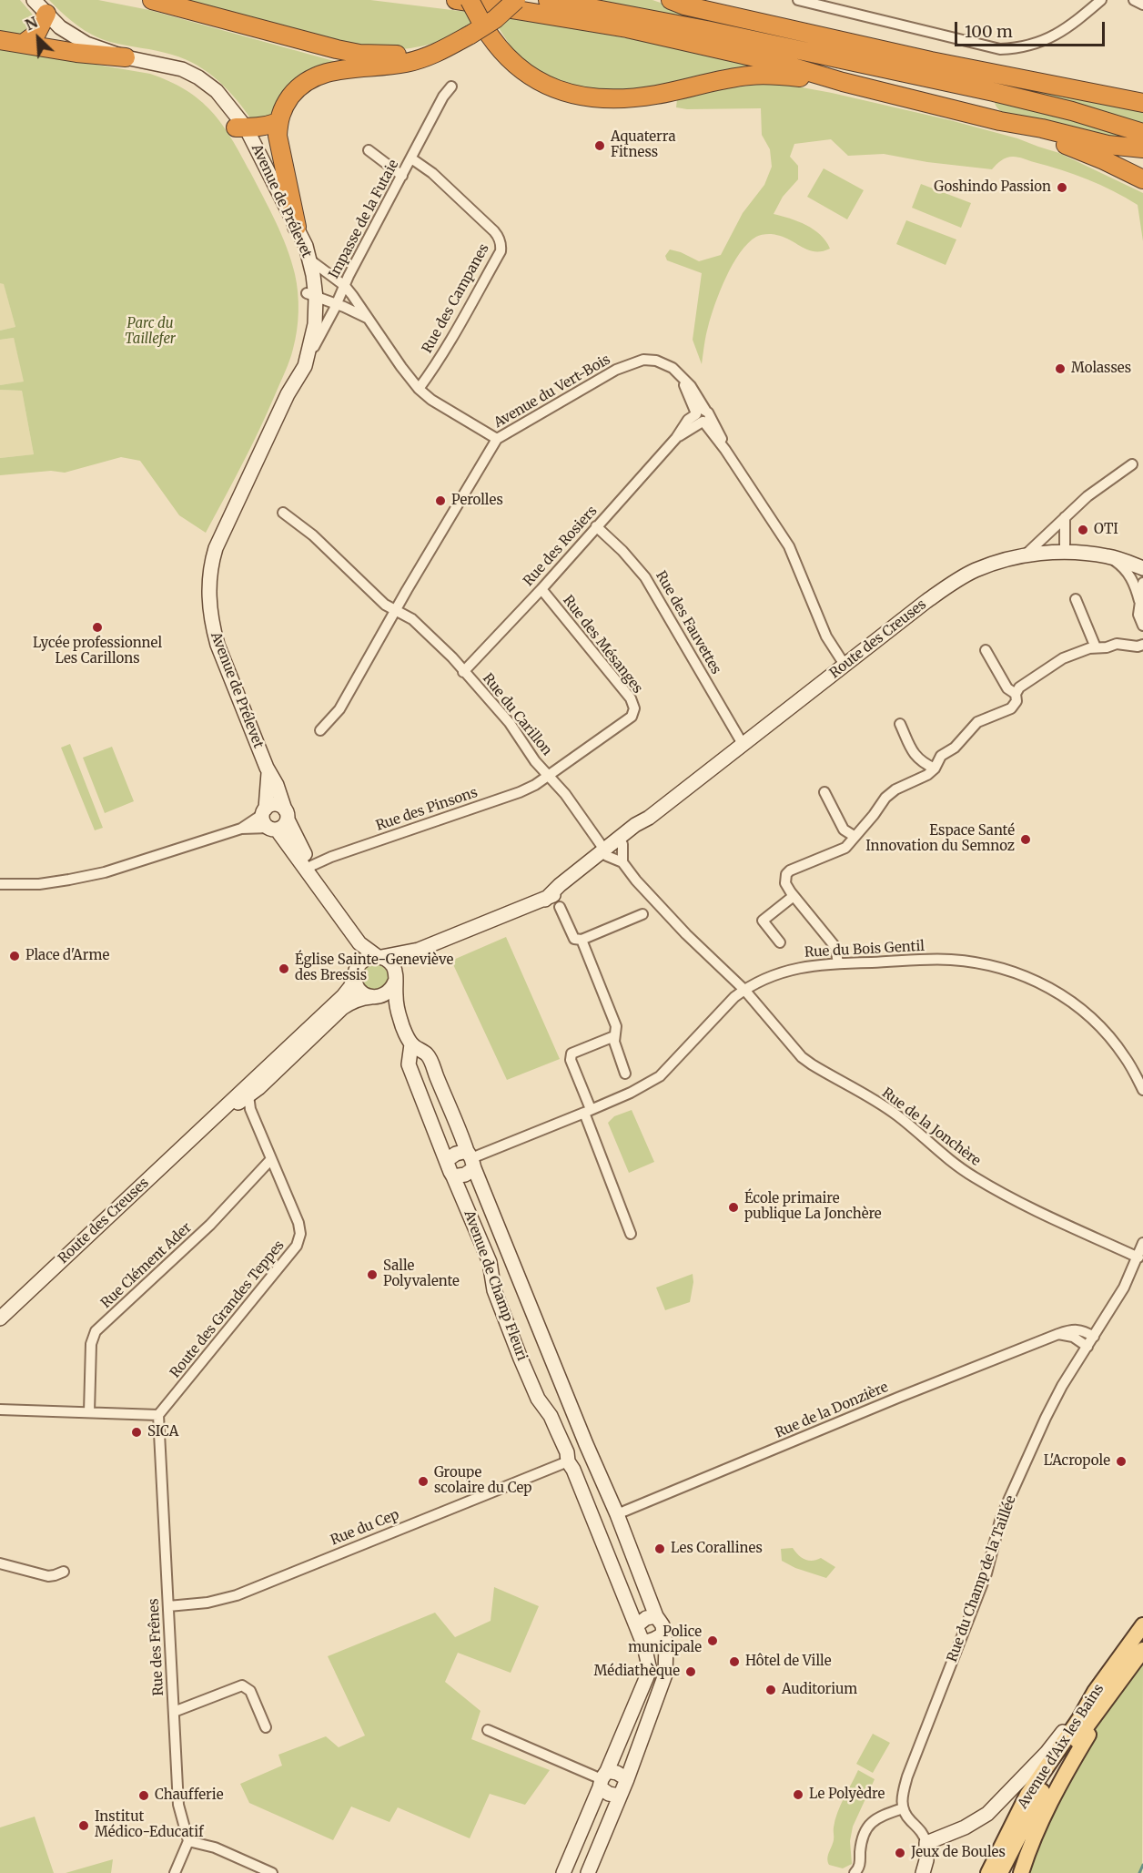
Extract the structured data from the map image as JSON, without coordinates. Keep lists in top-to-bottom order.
{
  "streets": {
    "main road": ["Avenue d'Aix les Bains"],
    "street": [
      "Avenue de Prélevet",
      "Impasse de la Futaie",
      "Rue des Campanes",
      "Avenue du Vert-Bois",
      "Rue des Rosiers",
      "Rue des Fauvettes",
      "Route des Creuses",
      "Rue des Mésanges",
      "Rue du Carillon",
      "Rue des Pinsons",
      "Rue du Bois Gentil",
      "Rue de la Jonchère",
      "Rue Clément Ader",
      "Avenue de Champ Fleuri",
      "Route des Grandes Teppes",
      "Rue de la Donzière",
      "Rue du Cep",
      "Rue du Champ de la Taillée",
      "Rue des Frênes"
    ]
  },
  "crossings": [
    ["Avenue de Prélevet", "Impasse de la Futaie"],
    ["Avenue de Prélevet", "Route des Creuses"],
    ["Avenue de Prélevet", "Rue des Pinsons"],
    ["Avenue de Prélevet", "Avenue de Champ Fleuri"],
    ["Impasse de la Futaie", "Rue des Campanes"],
    ["Avenue du Vert-Bois", "Rue des Rosiers"],
    ["Avenue du Vert-Bois", "Route des Creuses"],
    ["Avenue du Vert-Bois", "Rue du Carillon"],
    ["Rue des Rosiers", "Rue des Fauvettes"],
    ["Rue des Rosiers", "Rue des Mésanges"],
    ["Rue des Rosiers", "Rue du Carillon"],
    ["Rue des Fauvettes", "Route des Creuses"],
    ["Route des Creuses", "Rue du Carillon"],
    ["Route des Creuses", "Avenue de Champ Fleuri"],
    ["Route des Creuses", "Route des Grandes Teppes"],
    ["Rue des Mésanges", "Rue du Carillon"],
    ["Rue des Mésanges", "Rue des Pinsons"],
    ["Rue du Carillon", "Rue des Pinsons"],
    ["Rue du Bois Gentil", "Rue de la Jonchère"],
    ["Rue du Bois Gentil", "Avenue de Champ Fleuri"],
    ["Rue de la Jonchère", "Rue du Champ de la Taillée"],
    ["Rue Clément Ader", "Route des Grandes Teppes"],
    ["Avenue de Champ Fleuri", "Rue de la Donzière"],
    ["Avenue de Champ Fleuri", "Rue du Cep"],
    ["Route des Grandes Teppes", "Rue des Frênes"],
    ["Rue de la Donzière", "Rue du Champ de la Taillée"],
    ["Rue du Cep", "Rue des Frênes"]
  ],
  "parks": ["Parc du Taillefer"],
  "places": [
    "Aquaterra Fitness",
    "Goshindo Passion",
    "Molasses",
    "Perolles",
    "OTI",
    "Lycée professionnel Les Carillons",
    "Espace Santé Innovation du Semnoz",
    "Place d'Arme",
    "Église Sainte-Geneviève des Bressis",
    "École primaire publique La Jonchère",
    "Salle Polyvalente",
    "SICA",
    "L'Acropole",
    "Groupe scolaire du Cep",
    "Les Corallines",
    "Police municipale",
    "Hôtel de Ville",
    "Médiathèque",
    "Auditorium",
    "Le Polyèdre",
    "Chaufferie",
    "Institut Médico-Educatif",
    "Jeux de Boules"
  ],
  "scale_bar": "100 m",
  "north": "top left"
}
